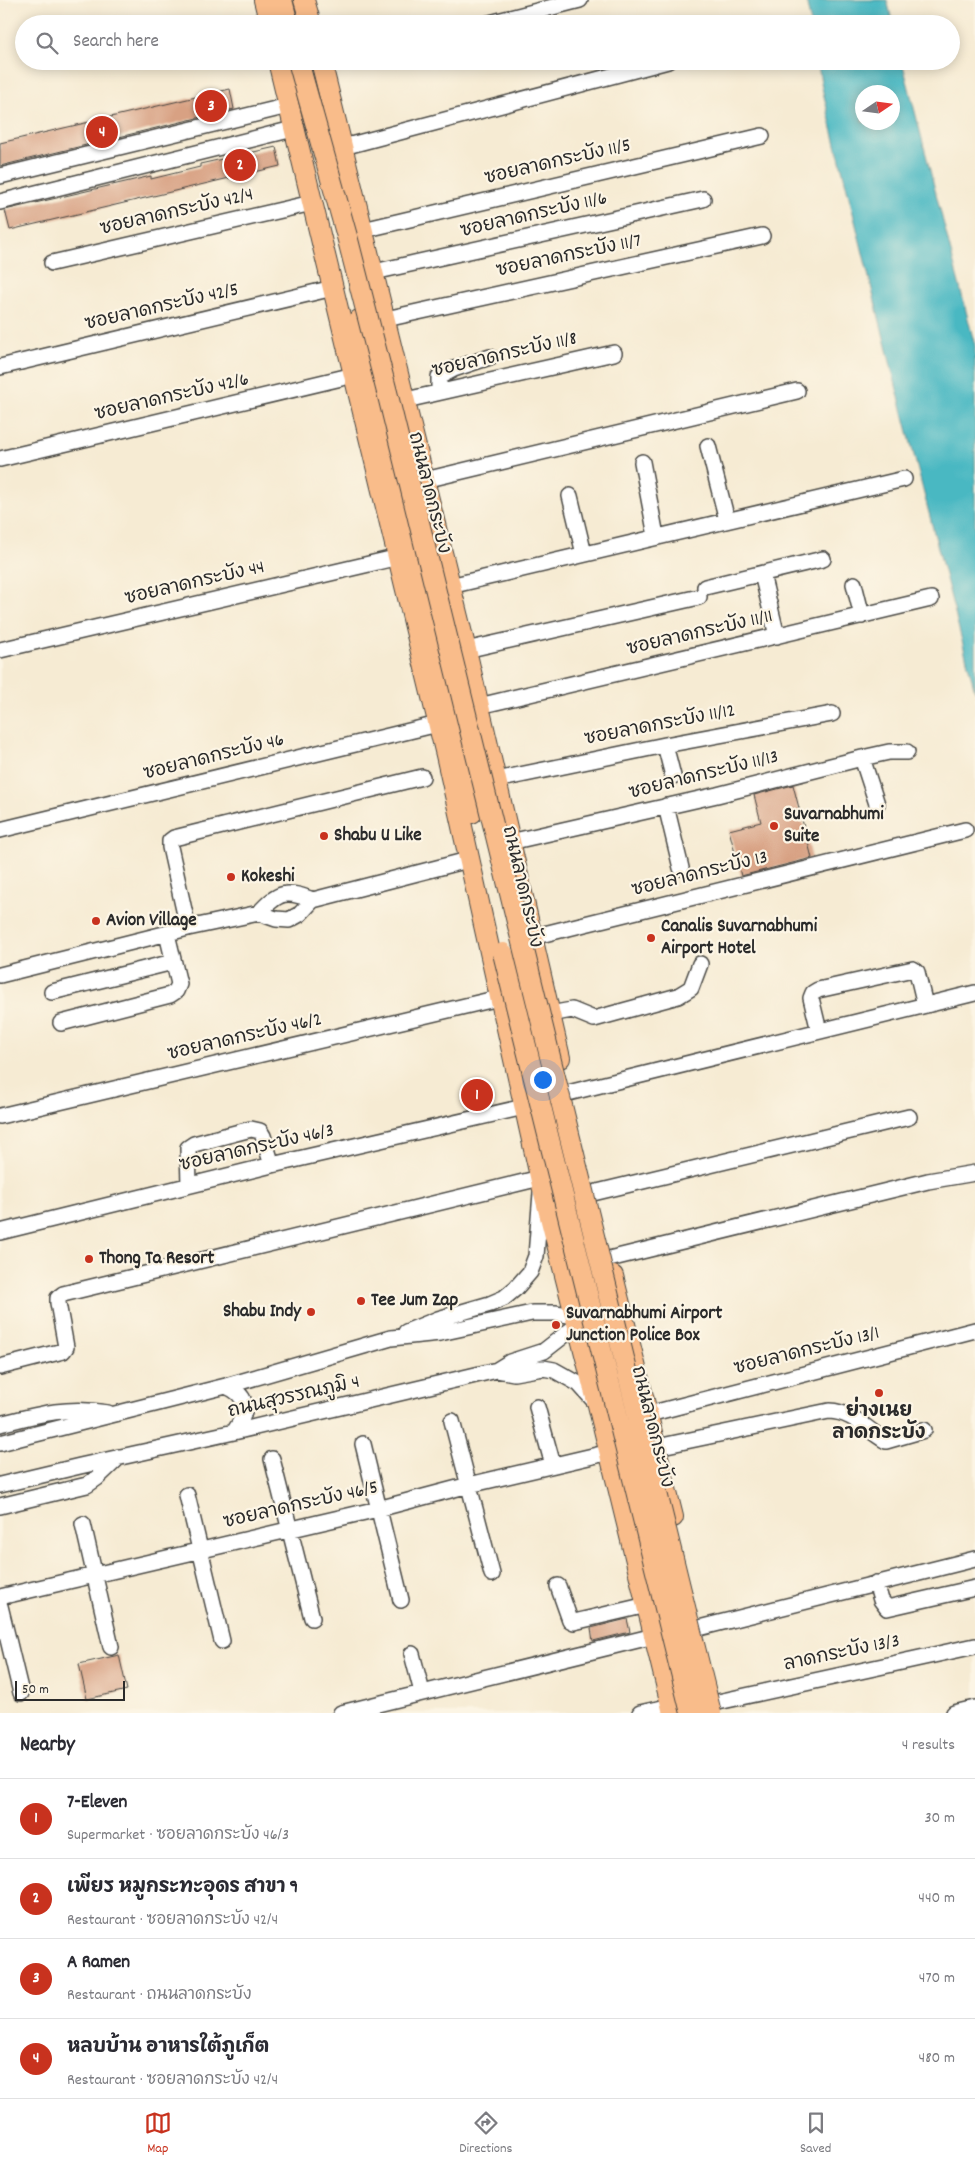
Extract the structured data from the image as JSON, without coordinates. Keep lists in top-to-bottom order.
{
  "streets": {
    "main road": ["ถนนลาดกระบัง"],
    "street": [
      "ซอยลาดกระบัง 11/5",
      "ซอยลาดกระบัง 42/4",
      "ซอยลาดกระบัง 11/6",
      "ซอยลาดกระบัง 11/7",
      "ซอยลาดกระบัง 42/5",
      "ซอยลาดกระบัง 11/8",
      "ซอยลาดกระบัง 42/6",
      "ซอยลาดกระบัง 44",
      "ซอยลาดกระบัง 11/11",
      "ซอยลาดกระบัง 11/12",
      "ซอยลาดกระบัง 46",
      "ซอยลาดกระบัง 11/13",
      "ซอยลาดกระบัง 13",
      "ซอยลาดกระบัง 46/2",
      "ซอยลาดกระบัง 46/3",
      "ซอยลาดกระบัง 13/1",
      "ถนนสุวรรณภูมิ 4",
      "ซอยลาดกระบัง 46/5",
      "ลาดกระบัง 13/3"
    ]
  },
  "crossings": [
    ["ซอยลาดกระบัง 11/5", "ถนนลาดกระบัง"],
    ["ซอยลาดกระบัง 11/6", "ถนนลาดกระบัง"],
    ["ซอยลาดกระบัง 11/7", "ถนนลาดกระบัง"],
    ["ซอยลาดกระบัง 11/8", "ถนนลาดกระบัง"],
    ["ถนนลาดกระบัง", "ซอยลาดกระบัง 11/11"],
    ["ถนนลาดกระบัง", "ซอยลาดกระบัง 11/12"],
    ["ถนนลาดกระบัง", "ซอยลาดกระบัง 11/13"],
    ["ถนนลาดกระบัง", "ซอยลาดกระบัง 13"],
    ["ถนนลาดกระบัง", "ซอยลาดกระบัง 13/1"],
    ["ถนนลาดกระบัง", "ถนนสุวรรณภูมิ 4"],
    ["ถนนลาดกระบัง", "ลาดกระบัง 13/3"]
  ],
  "places": [
    "Suvarnabhumi Suite",
    "Shabu U Like",
    "Kokeshi",
    "Avion Village",
    "Canalis Suvarnabhumi Airport Hotel",
    "Thong Ta Resort",
    "Tee Jum Zap",
    "Shabu Indy",
    "Suvarnabhumi Airport Junction Police Box",
    "ย่างเนย ลาดกระบัง"
  ],
  "scale_bar": "50 m",
  "north": "right",
  "page": {
    "search": "Search here",
    "pins": [
      "3",
      "4",
      "2",
      "1"
    ],
    "scale": "50 m",
    "heading": ["Nearby", "4 results"],
    "list": [
      {
        "mark": "1",
        "name": "7-Eleven",
        "note": "Supermarket · ซอยลาดกระบัง 46/3",
        "value": "30 m"
      },
      {
        "mark": "2",
        "name": "เพียร หมูกระทะอุดร สาขา 9",
        "note": "Restaurant · ซอยลาดกระบัง 42/4",
        "value": "440 m"
      },
      {
        "mark": "3",
        "name": "A Ramen",
        "note": "Restaurant · ถนนลาดกระบัง",
        "value": "470 m"
      },
      {
        "mark": "4",
        "name": "หลบบ้าน อาหารใต้ภูเก็ต",
        "note": "Restaurant · ซอยลาดกระบัง 42/4",
        "value": "480 m"
      }
    ],
    "nav": ["Map", "Directions", "Saved"]
  }
}
